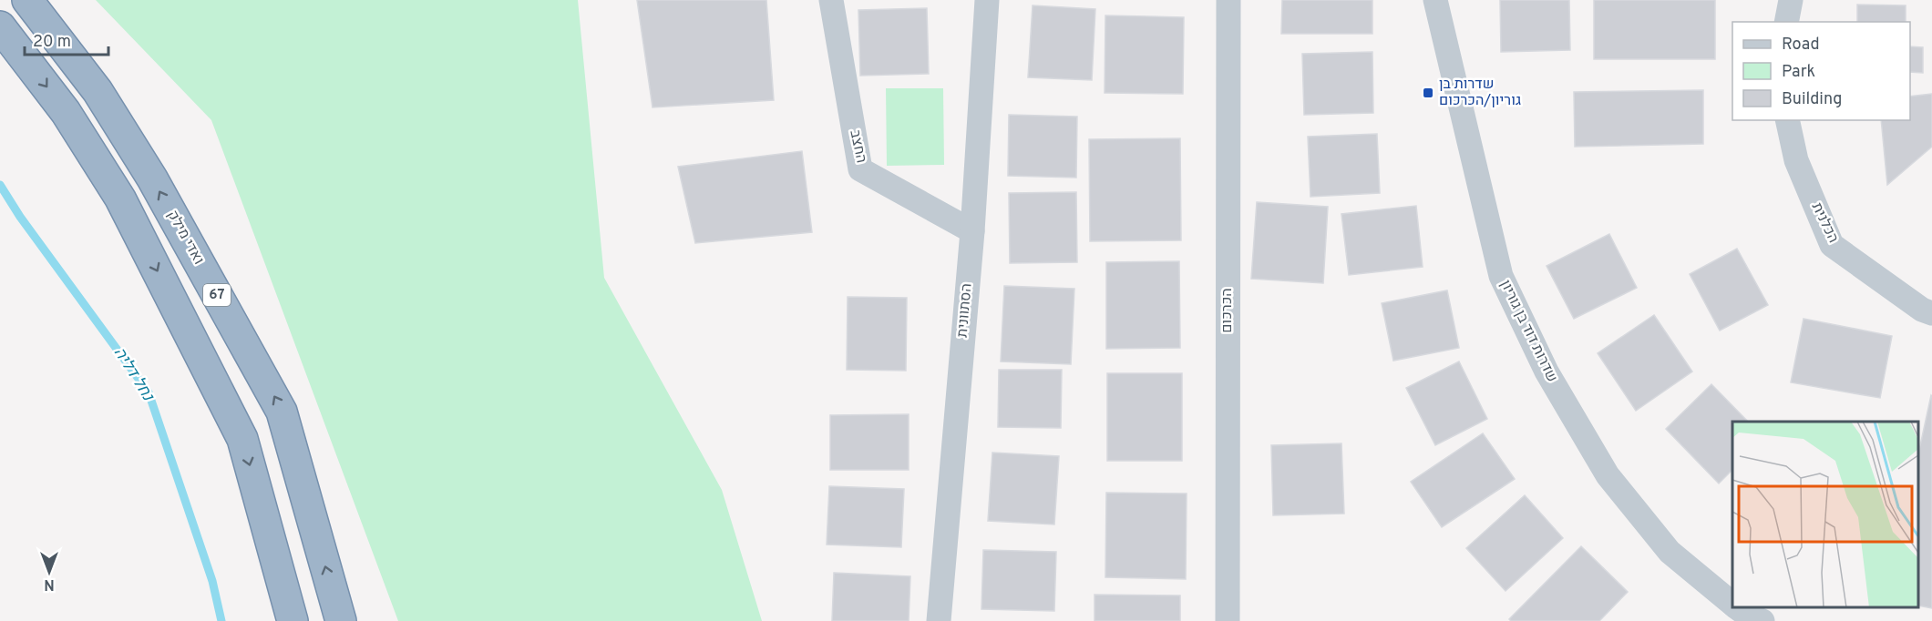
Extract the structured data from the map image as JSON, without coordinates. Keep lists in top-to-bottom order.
{
  "streets": {
    "highway": ["ואדי מילק", "67"],
    "street": [
      "החצב",
      "הכלנית",
      "הסתוונית",
      "הכרכום",
      "שדרות דוד בן גוריון"
    ]
  },
  "crossings": [
    ["החצב", "הסתוונית"]
  ],
  "water": ["נחל דליה"],
  "places": {
    "transit": ["שדרות בן גוריון/הכרכום"]
  },
  "legend": ["Road", "Park", "Building"],
  "scale_bar": "20 m",
  "north": "bottom"
}
